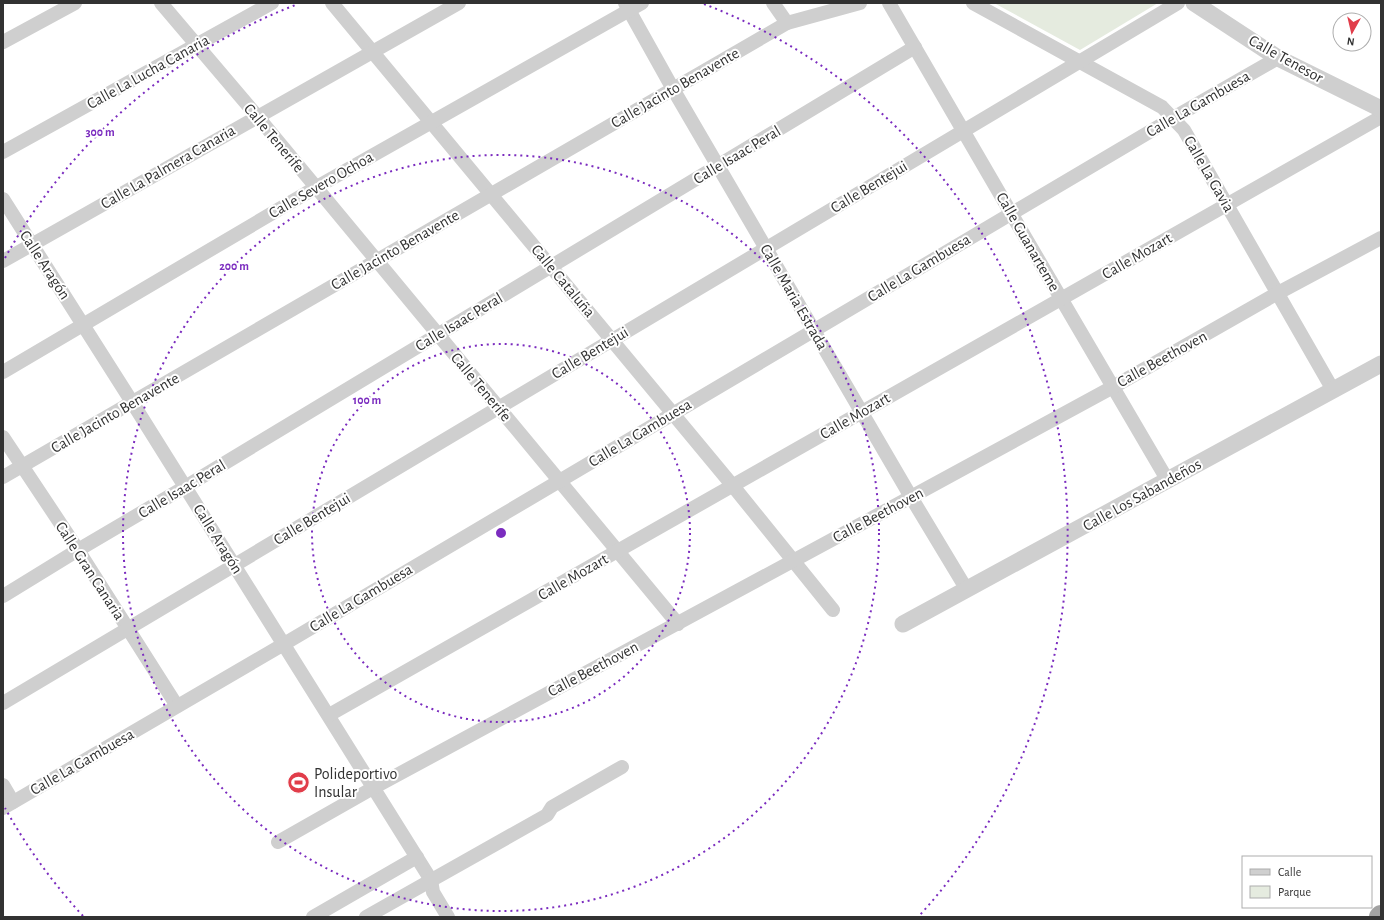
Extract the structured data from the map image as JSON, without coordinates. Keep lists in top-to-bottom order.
{
  "streets": {
    "street": [
      "Calle Tenesor",
      "Calle La Lucha Canaria",
      "Calle Jacinto Benavente",
      "Calle La Gambuesa",
      "Calle Tenerife",
      "Calle Isaac Peral",
      "Calle La Palmera Canaria",
      "Calle La Gavia",
      "Calle Severo Ochoa",
      "Calle Bentejui",
      "Calle Guanarteme",
      "Calle Mozart",
      "Calle Aragón",
      "Calle Cataluña",
      "Calle Maria Estrada",
      "Calle Beethoven",
      "Calle Los Sabandeños",
      "Calle Gran Canaria"
    ]
  },
  "crossings": [
    ["Calle Tenesor", "Calle La Gambuesa"],
    ["Calle La Lucha Canaria", "Calle Tenerife"],
    ["Calle Jacinto Benavente", "Calle Tenerife"],
    ["Calle Jacinto Benavente", "Calle Aragón"],
    ["Calle Jacinto Benavente", "Calle Cataluña"],
    ["Calle Jacinto Benavente", "Calle Maria Estrada"],
    ["Calle Jacinto Benavente", "Calle Gran Canaria"],
    ["Calle La Gambuesa", "Calle Tenerife"],
    ["Calle La Gambuesa", "Calle La Gavia"],
    ["Calle La Gambuesa", "Calle Guanarteme"],
    ["Calle La Gambuesa", "Calle Aragón"],
    ["Calle La Gambuesa", "Calle Cataluña"],
    ["Calle La Gambuesa", "Calle Maria Estrada"],
    ["Calle La Gambuesa", "Calle Gran Canaria"],
    ["Calle Tenerife", "Calle Isaac Peral"],
    ["Calle Tenerife", "Calle La Palmera Canaria"],
    ["Calle Tenerife", "Calle Severo Ochoa"],
    ["Calle Tenerife", "Calle Bentejui"],
    ["Calle Tenerife", "Calle Mozart"],
    ["Calle Tenerife", "Calle Beethoven"],
    ["Calle Isaac Peral", "Calle Guanarteme"],
    ["Calle Isaac Peral", "Calle Aragón"],
    ["Calle Isaac Peral", "Calle Cataluña"],
    ["Calle Isaac Peral", "Calle Maria Estrada"],
    ["Calle Isaac Peral", "Calle Gran Canaria"],
    ["Calle La Palmera Canaria", "Calle Aragón"],
    ["Calle La Palmera Canaria", "Calle Cataluña"],
    ["Calle La Gavia", "Calle Bentejui"],
    ["Calle La Gavia", "Calle Mozart"],
    ["Calle La Gavia", "Calle Beethoven"],
    ["Calle La Gavia", "Calle Los Sabandeños"],
    ["Calle Severo Ochoa", "Calle Aragón"],
    ["Calle Severo Ochoa", "Calle Cataluña"],
    ["Calle Severo Ochoa", "Calle Maria Estrada"],
    ["Calle Bentejui", "Calle Guanarteme"],
    ["Calle Bentejui", "Calle Aragón"],
    ["Calle Bentejui", "Calle Cataluña"],
    ["Calle Bentejui", "Calle Maria Estrada"],
    ["Calle Bentejui", "Calle Gran Canaria"],
    ["Calle Guanarteme", "Calle Mozart"],
    ["Calle Guanarteme", "Calle Beethoven"],
    ["Calle Guanarteme", "Calle Los Sabandeños"],
    ["Calle Mozart", "Calle Aragón"],
    ["Calle Mozart", "Calle Cataluña"],
    ["Calle Mozart", "Calle Maria Estrada"],
    ["Calle Aragón", "Calle Beethoven"],
    ["Calle Cataluña", "Calle Beethoven"],
    ["Calle Maria Estrada", "Calle Beethoven"],
    ["Calle Maria Estrada", "Calle Los Sabandeños"]
  ],
  "places": {
    "sports": ["Polideportivo Insular"]
  },
  "legend": ["Calle", "Parque"],
  "north": "bottom",
  "rings": ["300 m", "200 m", "100 m"]
}
